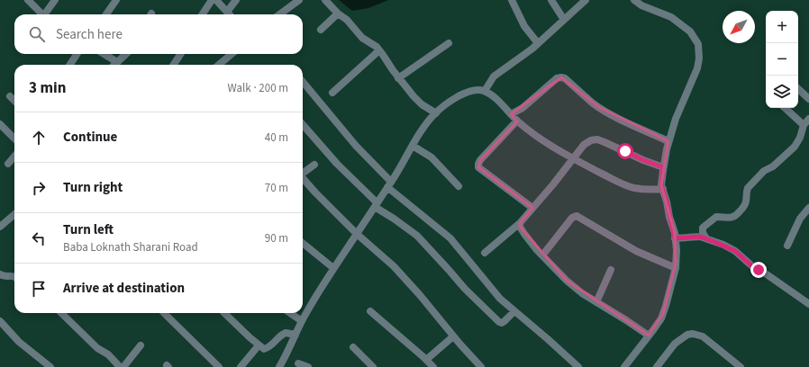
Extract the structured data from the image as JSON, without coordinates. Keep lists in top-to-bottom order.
{
  "north": "bottom left",
  "page": {
    "map_buttons": ["+", "−"],
    "search": "Search here",
    "heading": ["3 min", "Walk · 200 m"],
    "list": [
      ["Continue", "40 m"],
      ["Turn right", "70 m"],
      ["Turn left", "Baba Loknath Sharani Road", "90 m"],
      "Arrive at destination"
    ]
  }
}
